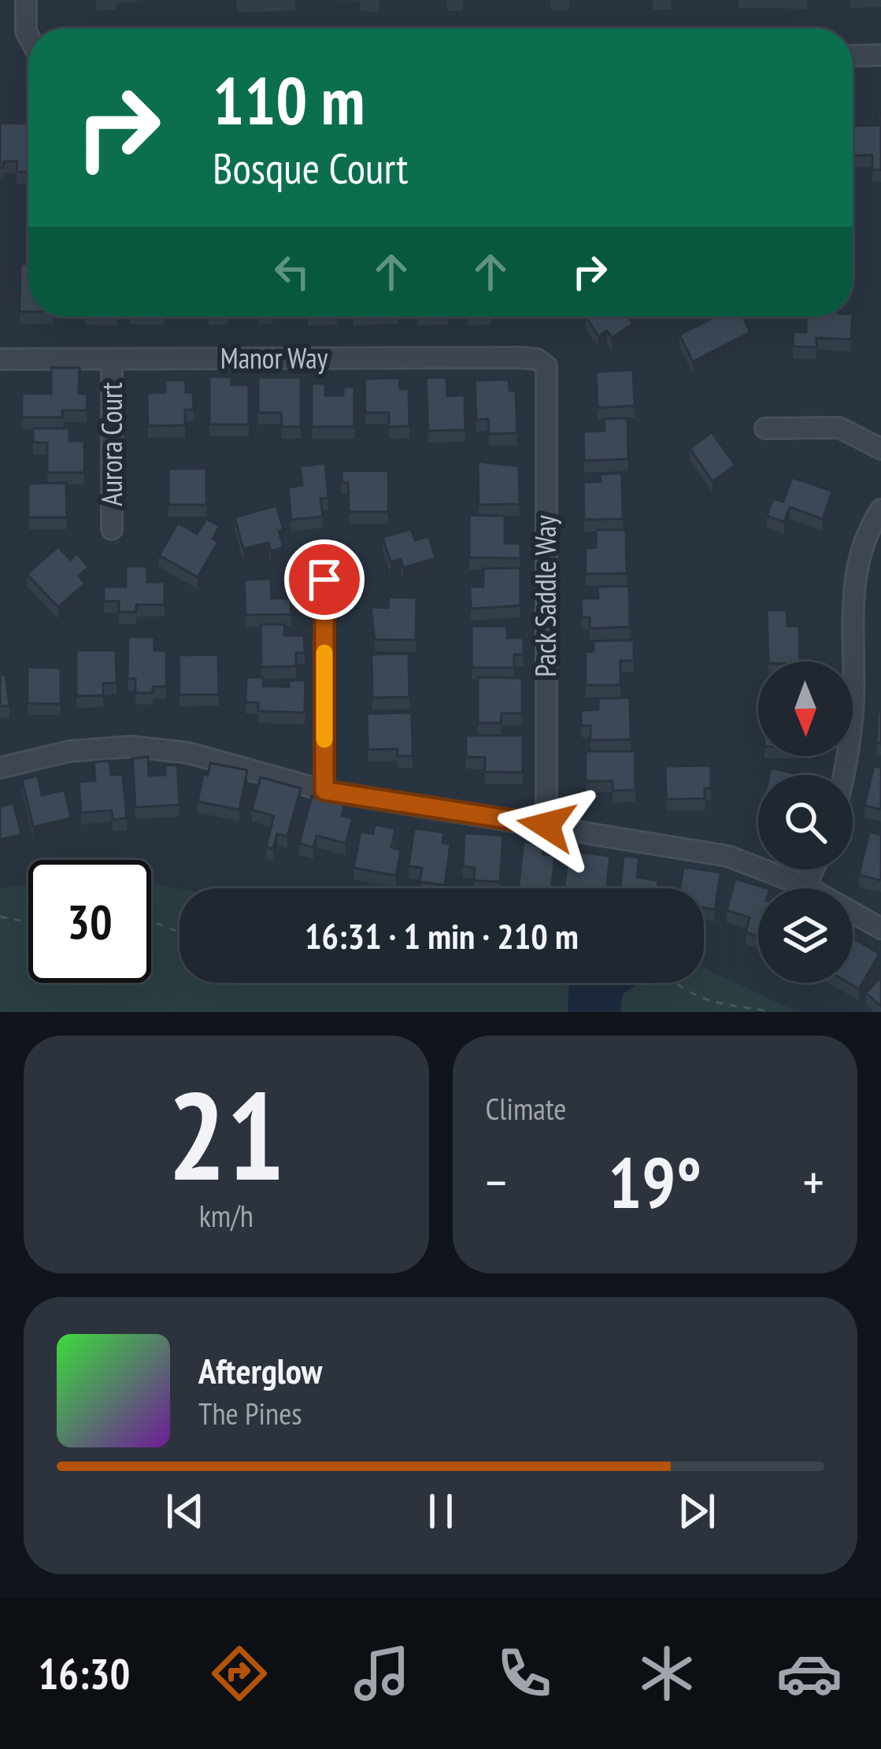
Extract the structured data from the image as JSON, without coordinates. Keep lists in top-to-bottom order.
{
  "streets": {
    "street": ["Manor Way", "Aurora Court", "Pack Saddle Way"]
  },
  "crossings": [
    ["Manor Way", "Aurora Court"],
    ["Manor Way", "Pack Saddle Way"]
  ],
  "north": "bottom",
  "page": {
    "turn": ["110 m", "Bosque Court"],
    "limit": "30",
    "trip": "16:31 · 1 min · 210 m",
    "tile": [
      ["21", "km/h"],
      "Climate"
    ],
    "heat": ["−", "19°", "+"],
    "song": ["Afterglow", "The Pines"],
    "tabs": "16:30"
  }
}
